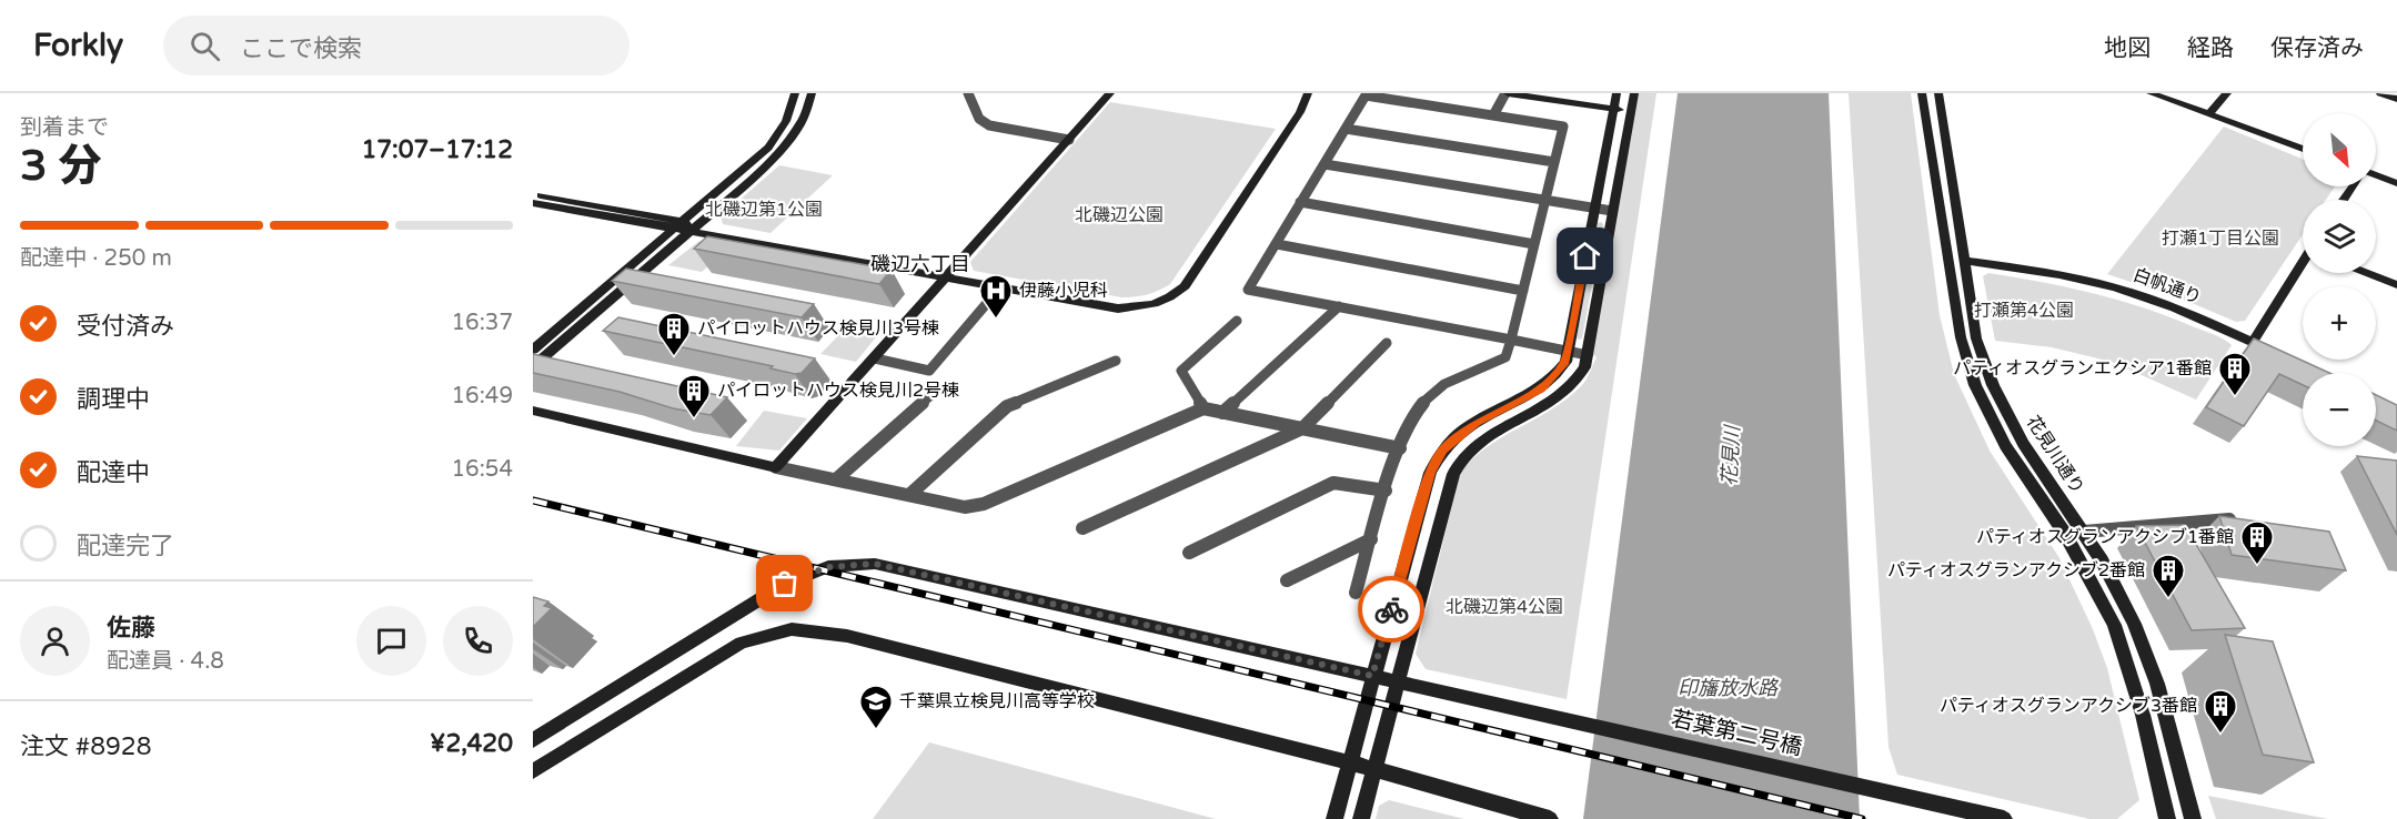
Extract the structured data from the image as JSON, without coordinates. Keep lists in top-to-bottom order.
{
  "streets": {
    "street": ["白帆通り", "花見川通り", "若葉第二号橋"]
  },
  "crossings": [
    ["白帆通り", "花見川通り"]
  ],
  "districts": ["磯辺六丁目"],
  "water": ["花見川", "印旛放水路"],
  "parks": [
    "北磯辺第1公園",
    "北磯辺公園",
    "打瀬1丁目公園",
    "打瀬第4公園",
    "北磯辺第4公園"
  ],
  "places": {
    "hospital": ["伊藤小児科"],
    "building": [
      "パイロットハウス検見川3号棟",
      "パティオスグランエクシア1番館",
      "パイロットハウス検見川2号棟",
      "パティオスグランアクシブ1番館",
      "パティオスグランアクシブ2番館",
      "パティオスグランアクシブ3番館"
    ],
    "school or university": ["千葉県立検見川高等学校"]
  },
  "north": "bottom right",
  "page": {
    "header": "Forkly",
    "search": "ここで検索",
    "nav": ["地図", "経路", "保存済み"],
    "heading": ["3 分", "到着まで", "17:07–17:12"],
    "panel": [
      "佐藤",
      "配達員 · 4.8",
      "注文 #8928",
      "¥2,420"
    ],
    "map_buttons": ["+", "−"],
    "bar": "配達中 · 250 m",
    "list": [
      ["受付済み", "16:37"],
      ["調理中", "16:49"],
      ["配達中", "16:54"],
      "配達完了"
    ]
  }
}
